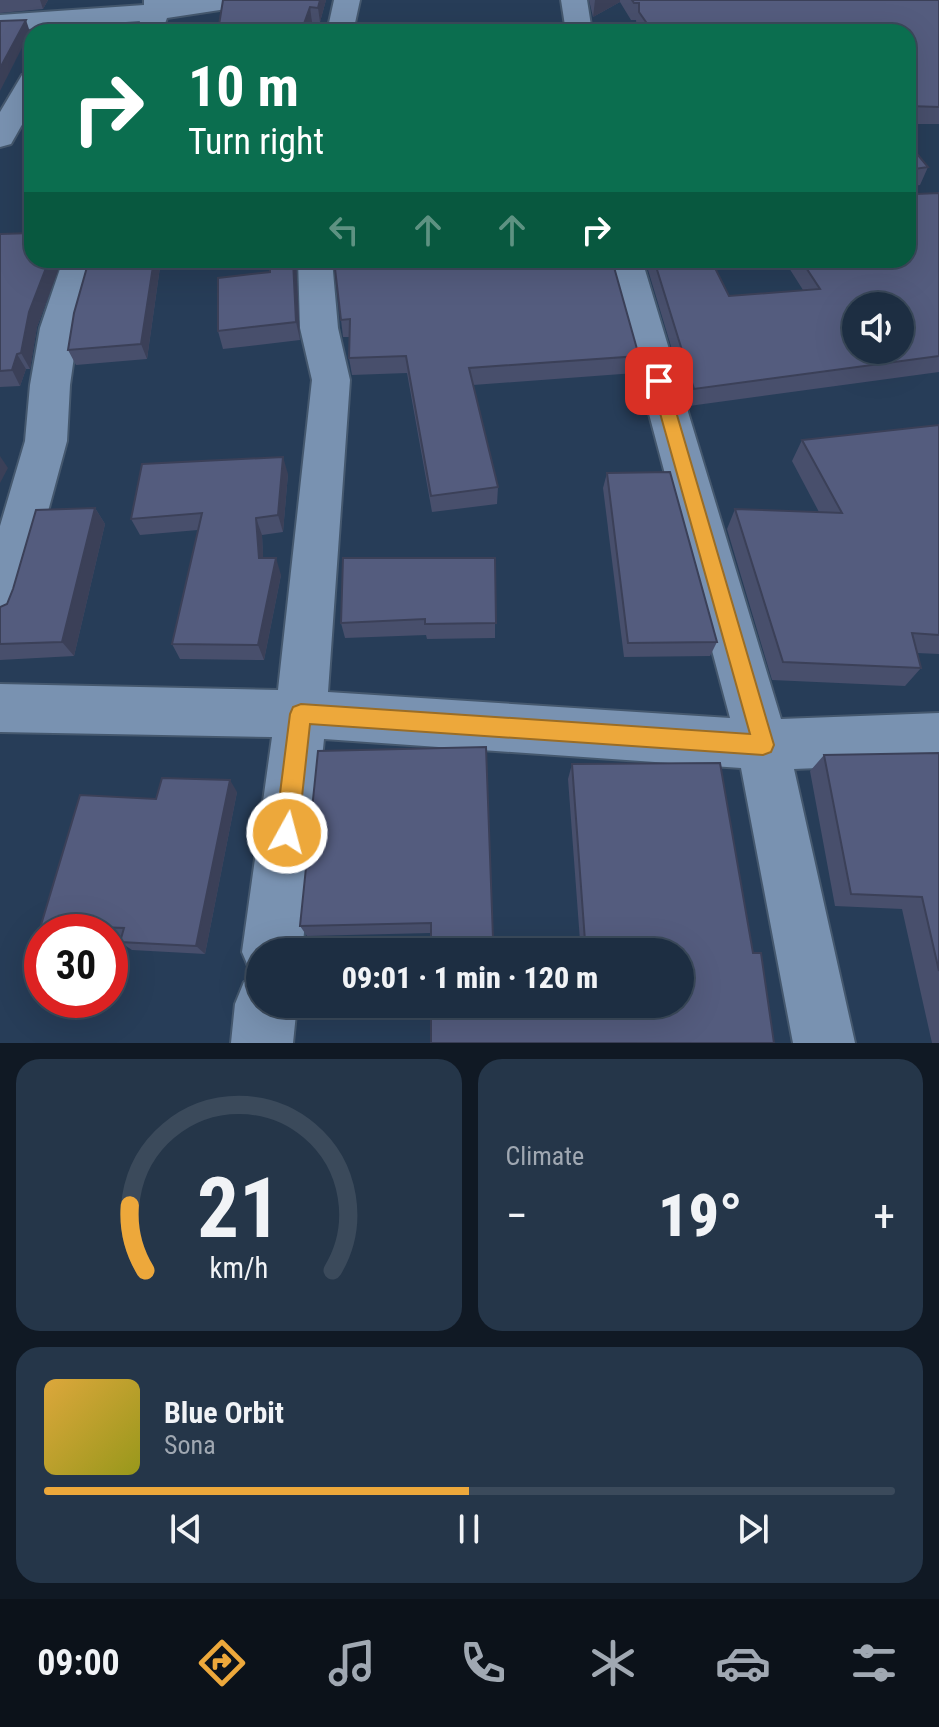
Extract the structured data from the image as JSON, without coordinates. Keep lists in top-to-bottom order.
{
  "page": {
    "turn": ["10 m", "Turn right"],
    "limit": "30",
    "trip": "09:01 · 1 min · 120 m",
    "tile": "Climate",
    "heat": ["−", "19°", "+"],
    "song": ["Blue Orbit", "Sona"],
    "tabs": "09:00",
    "gauge": ["21", "km/h"]
  }
}
